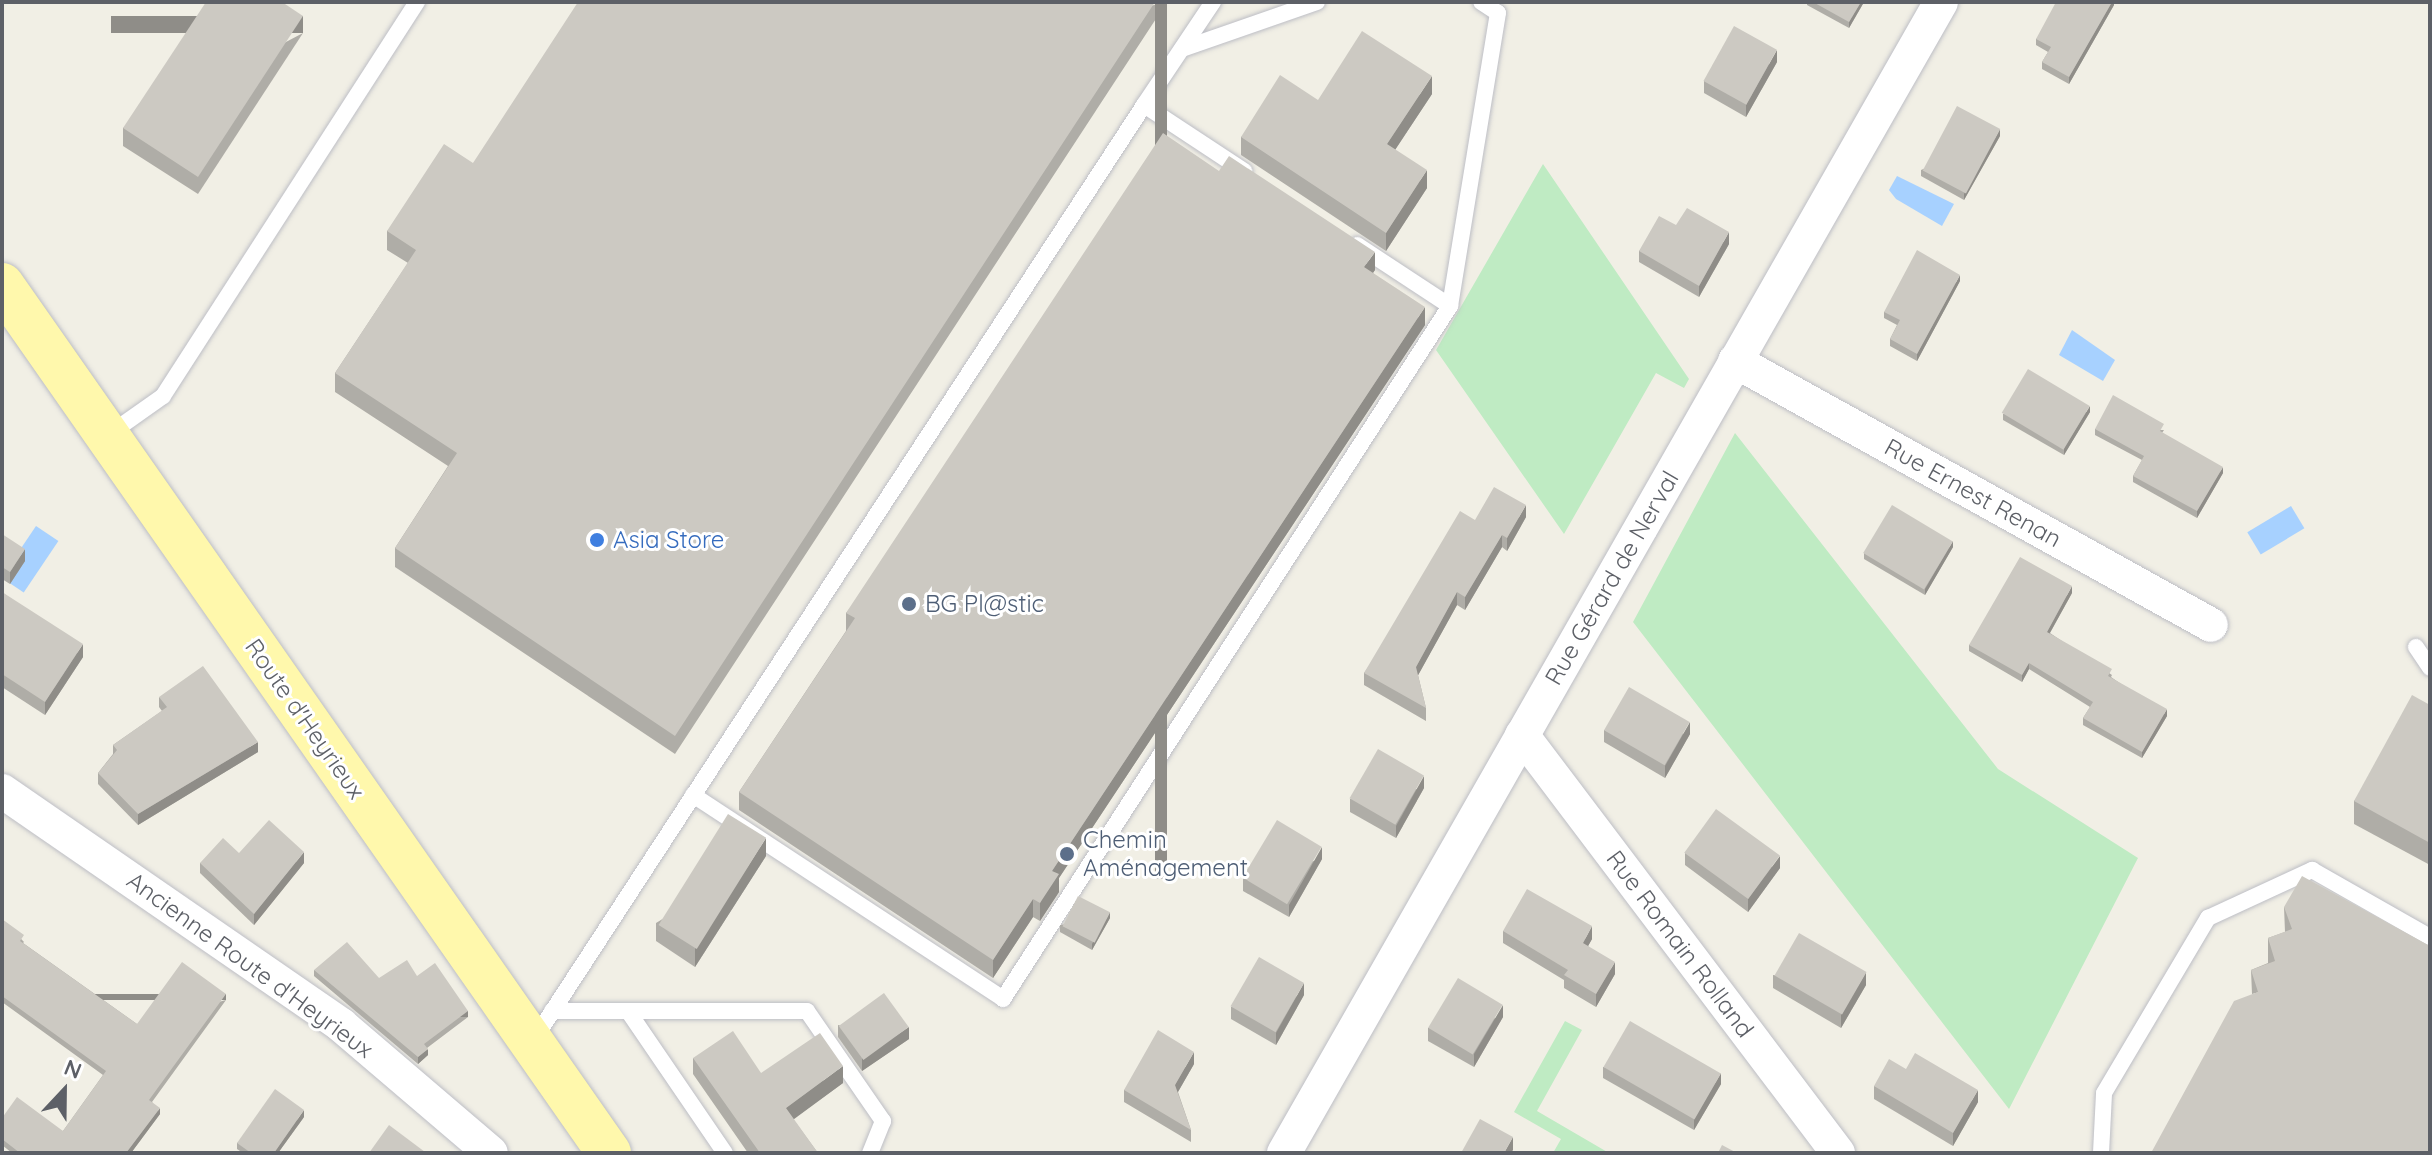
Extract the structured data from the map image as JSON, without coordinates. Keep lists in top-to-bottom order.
{
  "streets": {
    "main road": ["Route d'Heyrieux"],
    "street": [
      "Rue Ernest Renan",
      "Rue Gérard de Nerval",
      "Rue Romain Rolland",
      "Ancienne Route d'Heyrieux"
    ]
  },
  "crossings": [
    ["Rue Ernest Renan", "Rue Gérard de Nerval"],
    ["Rue Gérard de Nerval", "Rue Romain Rolland"]
  ],
  "places": ["Asia Store", "BG Pl@stic", "Chemin Aménagement"],
  "north": "top"
}
